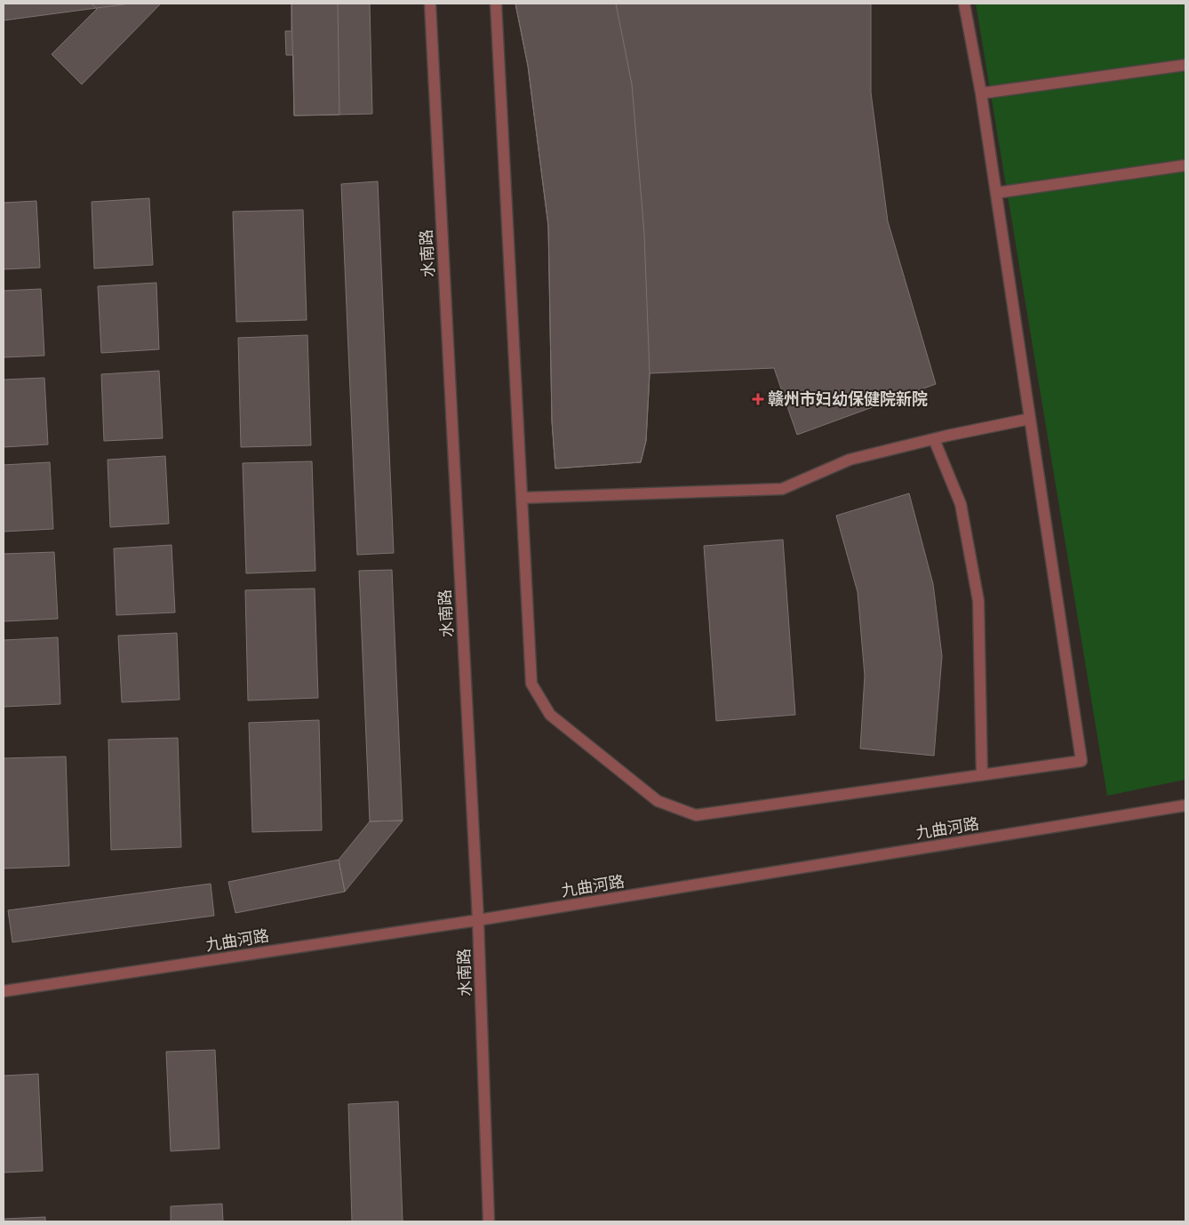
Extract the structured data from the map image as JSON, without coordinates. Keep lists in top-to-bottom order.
{
  "streets": {
    "street": ["水南路", "九曲河路"]
  },
  "crossings": [
    ["水南路", "九曲河路"]
  ],
  "places": {
    "health": ["赣州市妇幼保健院新院"]
  }
}
